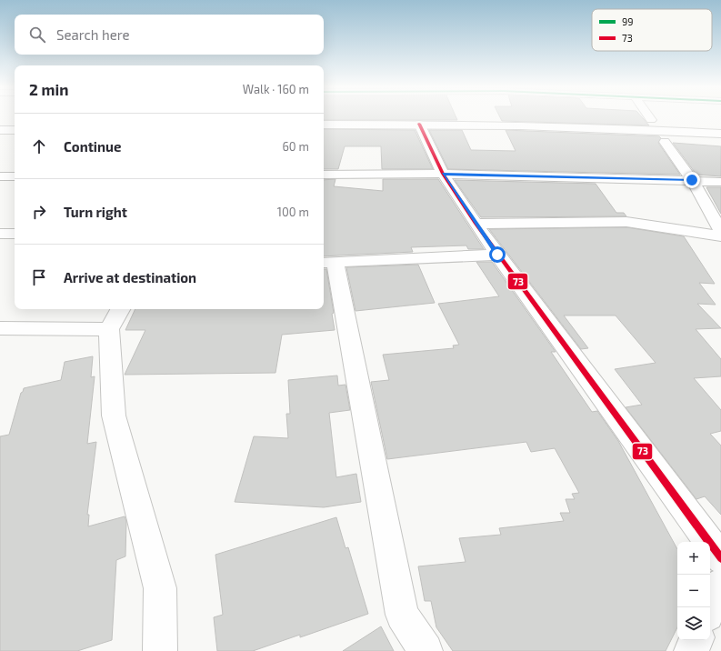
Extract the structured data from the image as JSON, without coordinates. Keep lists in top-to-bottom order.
{
  "lines": ["transit line 73"],
  "legend": ["99", "73"],
  "page": {
    "search": "Search here",
    "heading": ["2 min", "Walk · 160 m"],
    "list": [
      ["Continue", "60 m"],
      ["Turn right", "100 m"],
      "Arrive at destination"
    ],
    "map_buttons": ["+", "−"]
  }
}
